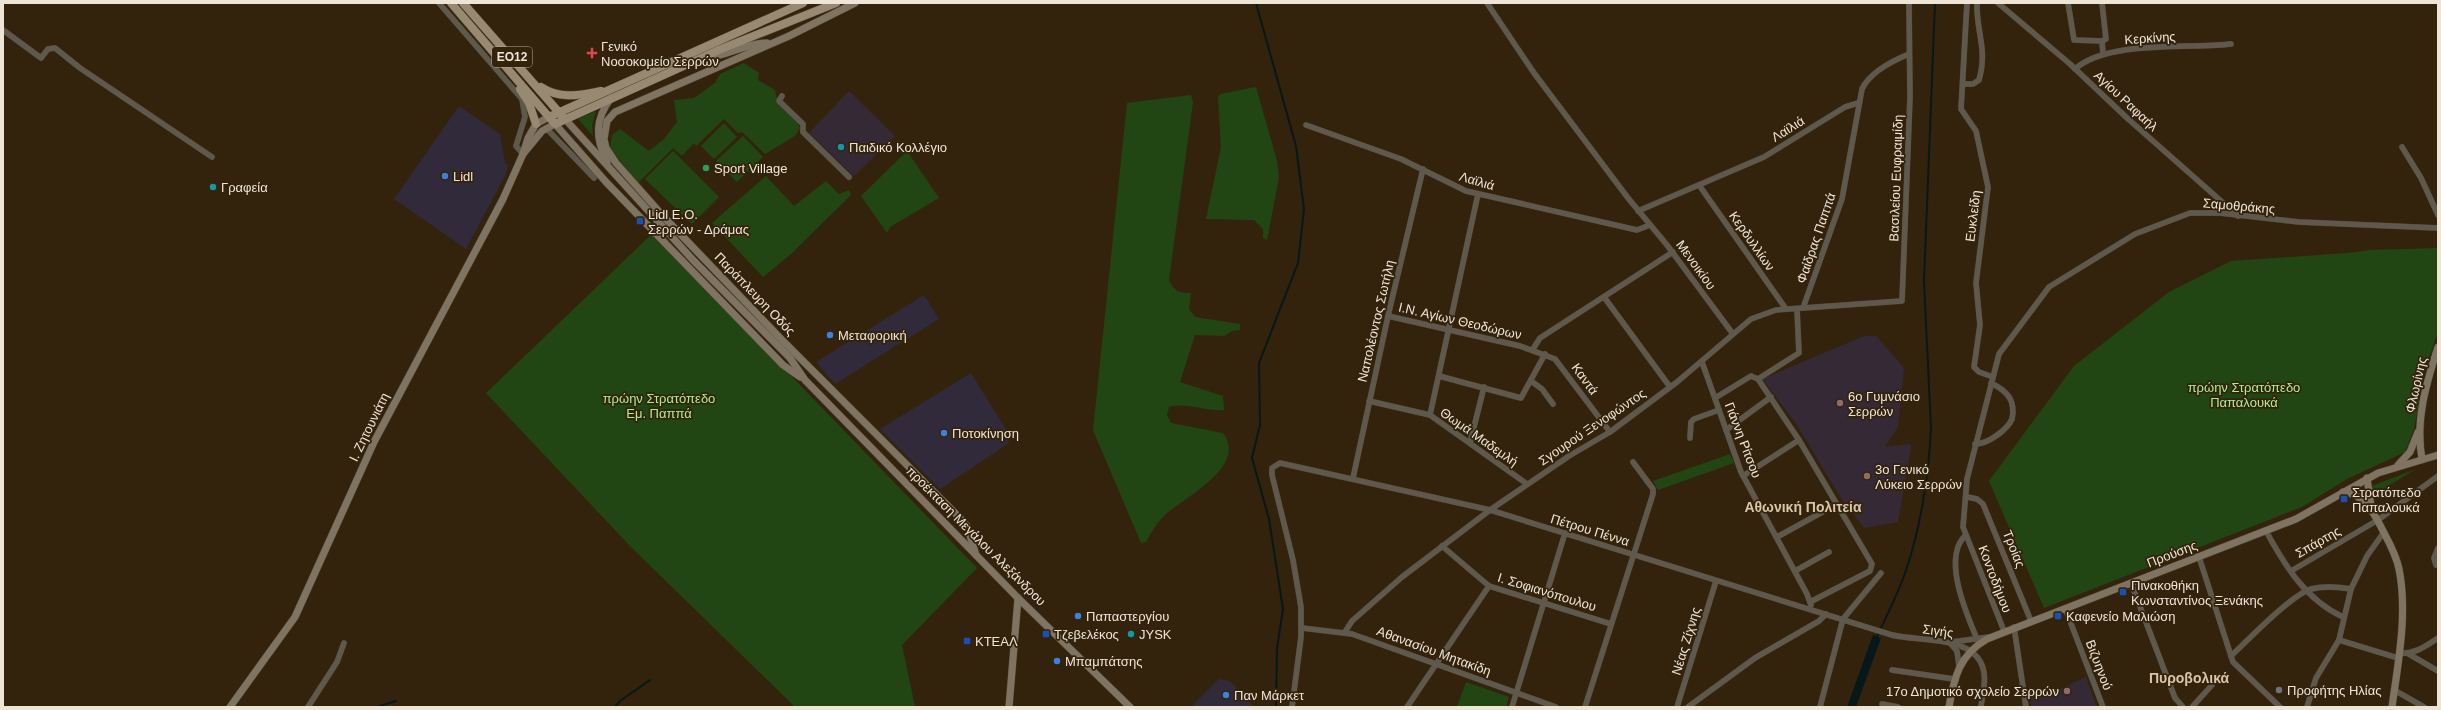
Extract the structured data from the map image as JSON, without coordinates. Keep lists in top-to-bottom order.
{
  "streets": {
    "main road": [
      "ΕΟ12",
      "Παράπλευρη Οδός",
      "Φλωρίνης",
      "Ι. Ζητουνιάτη",
      "προέκταση Μεγάλου Αλεξάνδρου",
      "Προύσης"
    ],
    "street": [
      "Κερκίνης",
      "Αγίου Ραφαήλ",
      "Λαϊλιά",
      "Βασιλείου Ευφραιμίδη",
      "Σαμοθράκης",
      "Ευκλείδη",
      "Φαίδρας Παππά",
      "Κερδυλλίων",
      "Μενοικίου",
      "Ναπολέοντος Σωτήλη",
      "Ι.Ν. Αγίων Θεοδώρων",
      "Καντά",
      "Σγουρού Ξενοφώντος",
      "Θωμά Μαδεμλή",
      "Γιάννη Ρίτσου",
      "Πέτρου Πέννα",
      "Σπάρτης",
      "Τροίας",
      "Κοντοδήμου",
      "Ι. Σοφιανόπουλου",
      "Σιγής",
      "Νέας Ζίχνης",
      "Αθανασίου Μητακίδη",
      "Βιζυηνού"
    ]
  },
  "crossings": [
    ["Κερκίνης", "Αγίου Ραφαήλ"],
    ["ΕΟ12", "προέκταση Μεγάλου Αλεξάνδρου"],
    ["Αγίου Ραφαήλ", "Σαμοθράκης"],
    ["Λαϊλιά", "Φαίδρας Παππά"],
    ["Λαϊλιά", "Κερδυλλίων"],
    ["Λαϊλιά", "Μενοικίου"],
    ["Λαϊλιά", "Ναπολέοντος Σωτήλη"],
    ["Βασιλείου Ευφραιμίδη", "Σγουρού Ξενοφώντος"],
    ["Σαμοθράκης", "Ευκλείδη"],
    ["Φαίδρας Παππά", "Σγουρού Ξενοφώντος"],
    ["Κερδυλλίων", "Σγουρού Ξενοφώντος"],
    ["Μενοικίου", "Ι.Ν. Αγίων Θεοδώρων"],
    ["Μενοικίου", "Σγουρού Ξενοφώντος"],
    ["Παράπλευρη Οδός", "προέκταση Μεγάλου Αλεξάνδρου"],
    ["Ναπολέοντος Σωτήλη", "Ι.Ν. Αγίων Θεοδώρων"],
    ["Ναπολέοντος Σωτήλη", "Θωμά Μαδεμλή"],
    ["Ναπολέοντος Σωτήλη", "Πέτρου Πέννα"],
    ["Ι.Ν. Αγίων Θεοδώρων", "Καντά"],
    ["Καντά", "Σγουρού Ξενοφώντος"],
    ["Φλωρίνης", "Προύσης"],
    ["Σγουρού Ξενοφώντος", "Θωμά Μαδεμλή"],
    ["Σγουρού Ξενοφώντος", "Γιάννη Ρίτσου"],
    ["Σγουρού Ξενοφώντος", "Πέτρου Πέννα"],
    ["Σγουρού Ξενοφώντος", "Ι. Σοφιανόπουλου"],
    ["Σγουρού Ξενοφώντος", "Αθανασίου Μητακίδη"],
    ["Γιάννη Ρίτσου", "Πέτρου Πέννα"],
    ["Πέτρου Πέννα", "Σιγής"],
    ["Πέτρου Πέννα", "Νέας Ζίχνης"],
    ["Πέτρου Πέννα", "Αθανασίου Μητακίδη"],
    ["Σπάρτης", "Προύσης"],
    ["Τροίας", "Προύσης"],
    ["Προύσης", "Κοντοδήμου"],
    ["Προύσης", "Σιγής"],
    ["Προύσης", "Βιζυηνού"]
  ],
  "districts": ["Αθωνική Πολιτεία", "Πυροβολικά"],
  "parks": ["πρώην Στρατόπεδο Παπαλουκά", "πρώην Στρατόπεδο Εμ. Παππά"],
  "places": {
    "health": ["Γενικό Νοσοκομείο Σερρών"],
    "other": [
      "Παιδικό Κολλέγιο",
      "Sport Village",
      "Lidl",
      "Γραφεία",
      "Μεταφορική",
      "6ο Γυμνάσιο Σερρών",
      "Ποτοκίνηση",
      "3ο Γενικό Λύκειο Σερρών",
      "Παπαστεργίου",
      "JYSK",
      "Μπαμπάτσης",
      "Προφήτης Ηλίας",
      "17ο Δημοτικό σχολείο Σερρών",
      "Παν Μάρκετ"
    ],
    "transit": [
      "Lidl Ε.Ο. Σερρών - Δράμας",
      "Στρατόπεδο Παπαλουκά",
      "Πινακοθήκη Κωνσταντίνος Ξενάκης",
      "Καφενείο Μαλιώση",
      "Τζεβελέκος",
      "ΚΤΕΑΛ"
    ]
  }
}
